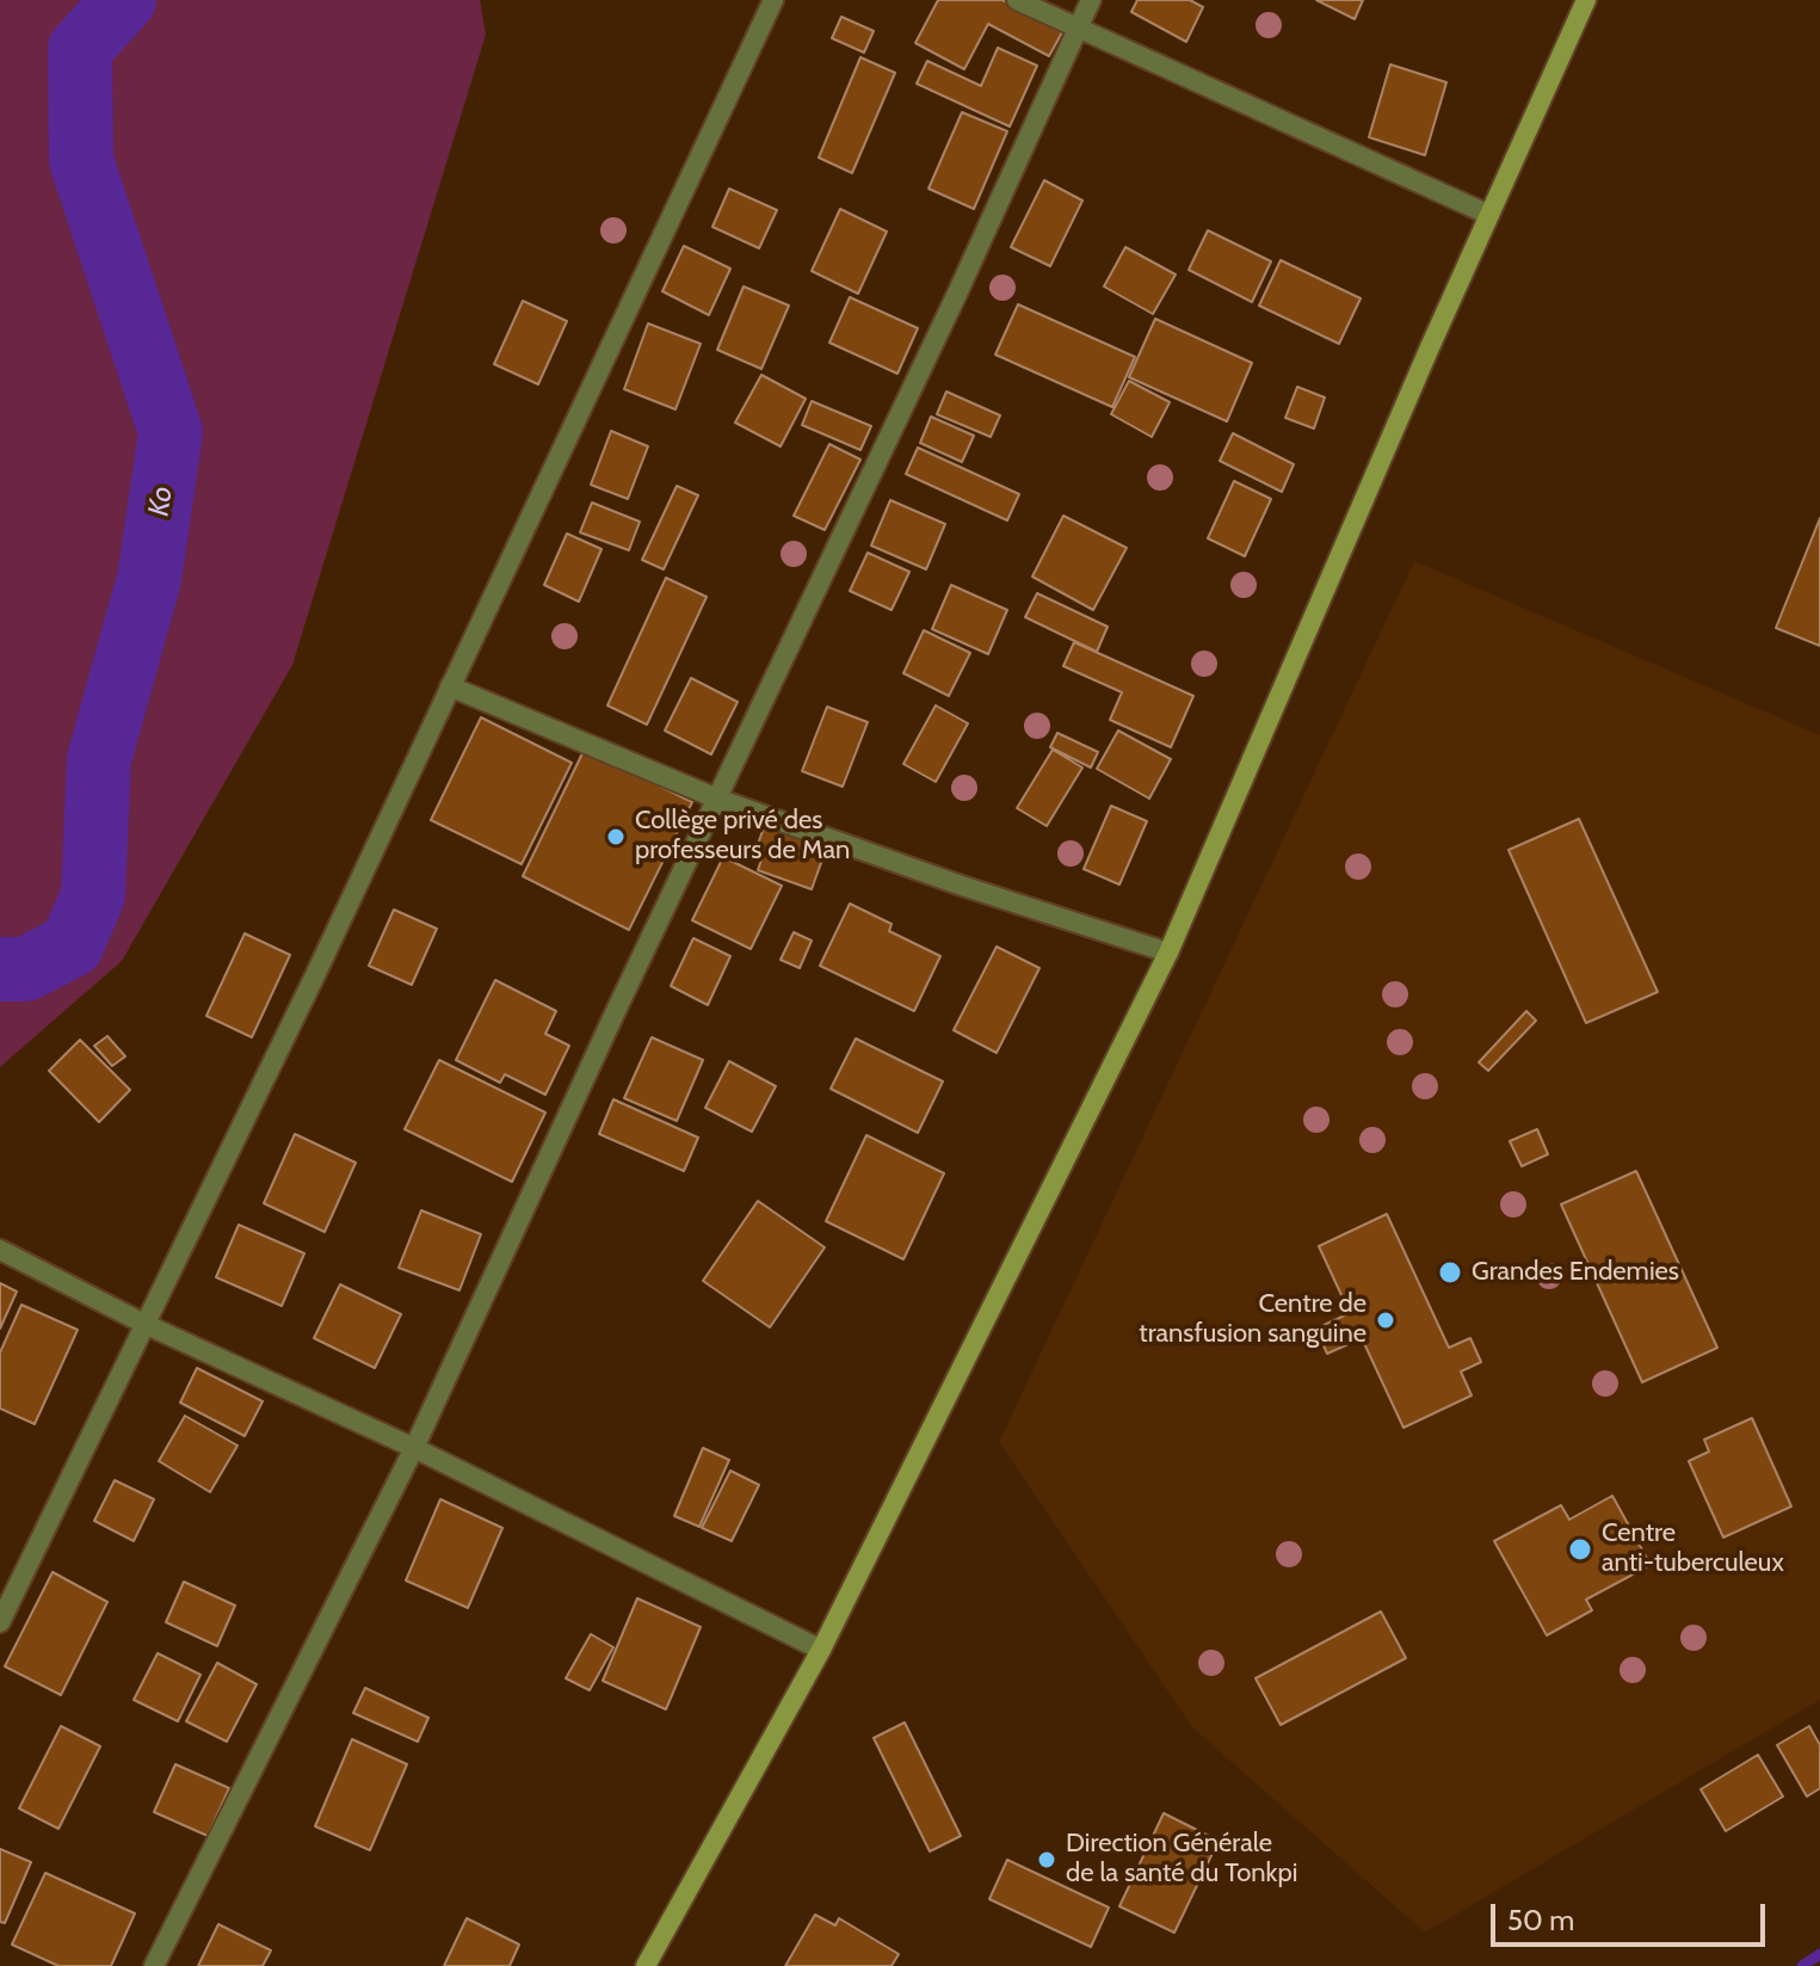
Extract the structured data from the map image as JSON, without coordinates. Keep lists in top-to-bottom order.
{
  "water": ["Ko"],
  "places": [
    "Collège privé des professeurs de Man",
    "Grandes Endemies",
    "Centre de transfusion sanguine",
    "Centre anti-tuberculeux",
    "Direction Générale de la santé du Tonkpi"
  ],
  "scale_bar": "50 m"
}
